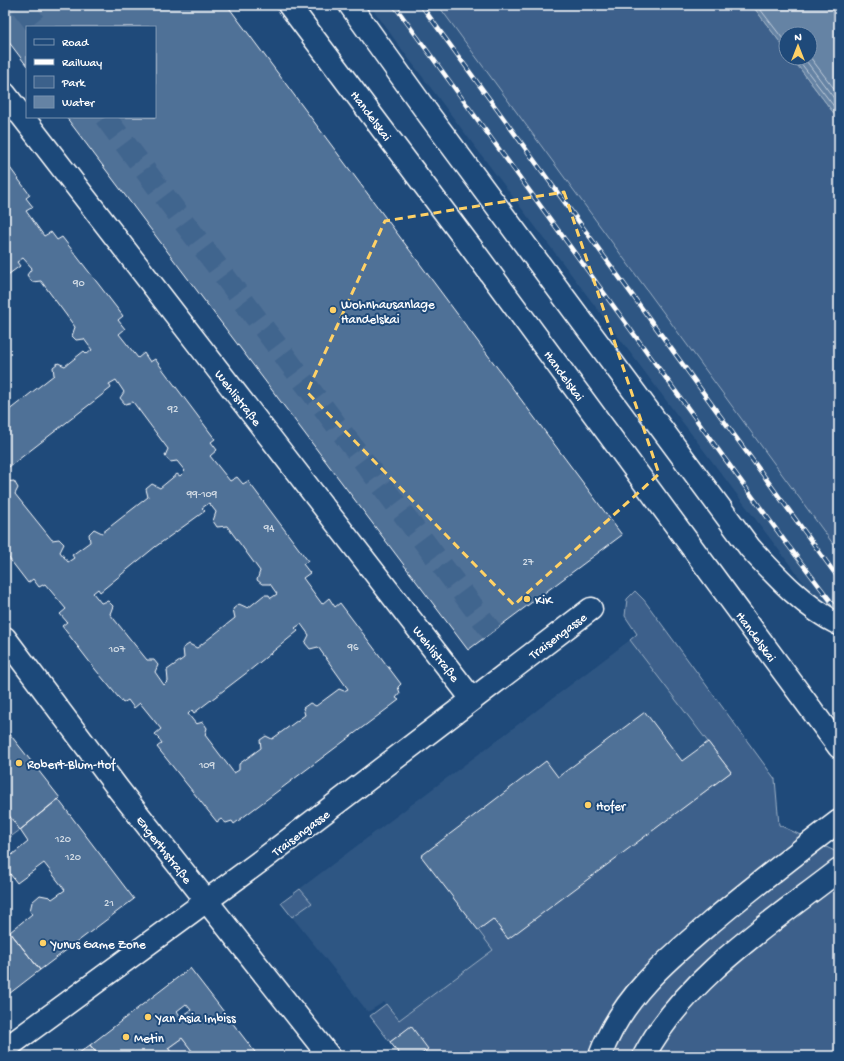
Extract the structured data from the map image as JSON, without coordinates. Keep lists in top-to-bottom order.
{
  "streets": {
    "main road": [
      "Handelskai",
      "Wehlistraße",
      "Traisengasse",
      "Engerthstraße"
    ]
  },
  "crossings": [
    ["Wehlistraße", "Traisengasse"],
    ["Traisengasse", "Engerthstraße"]
  ],
  "places": [
    "Wohnhausanlage Handelskai",
    "KiK",
    "Robert-Blum-Hof",
    "Hofer",
    "Yunus Game Zone",
    "Yan Asia Imbiss",
    "Metin"
  ],
  "house_numbers": [
    "90",
    "92",
    "99-109",
    "94",
    "27",
    "96",
    "107",
    "109",
    "120",
    "120",
    "21"
  ],
  "legend": [
    "Road",
    "Railway",
    "Park",
    "Water"
  ],
  "north": "top"
}
